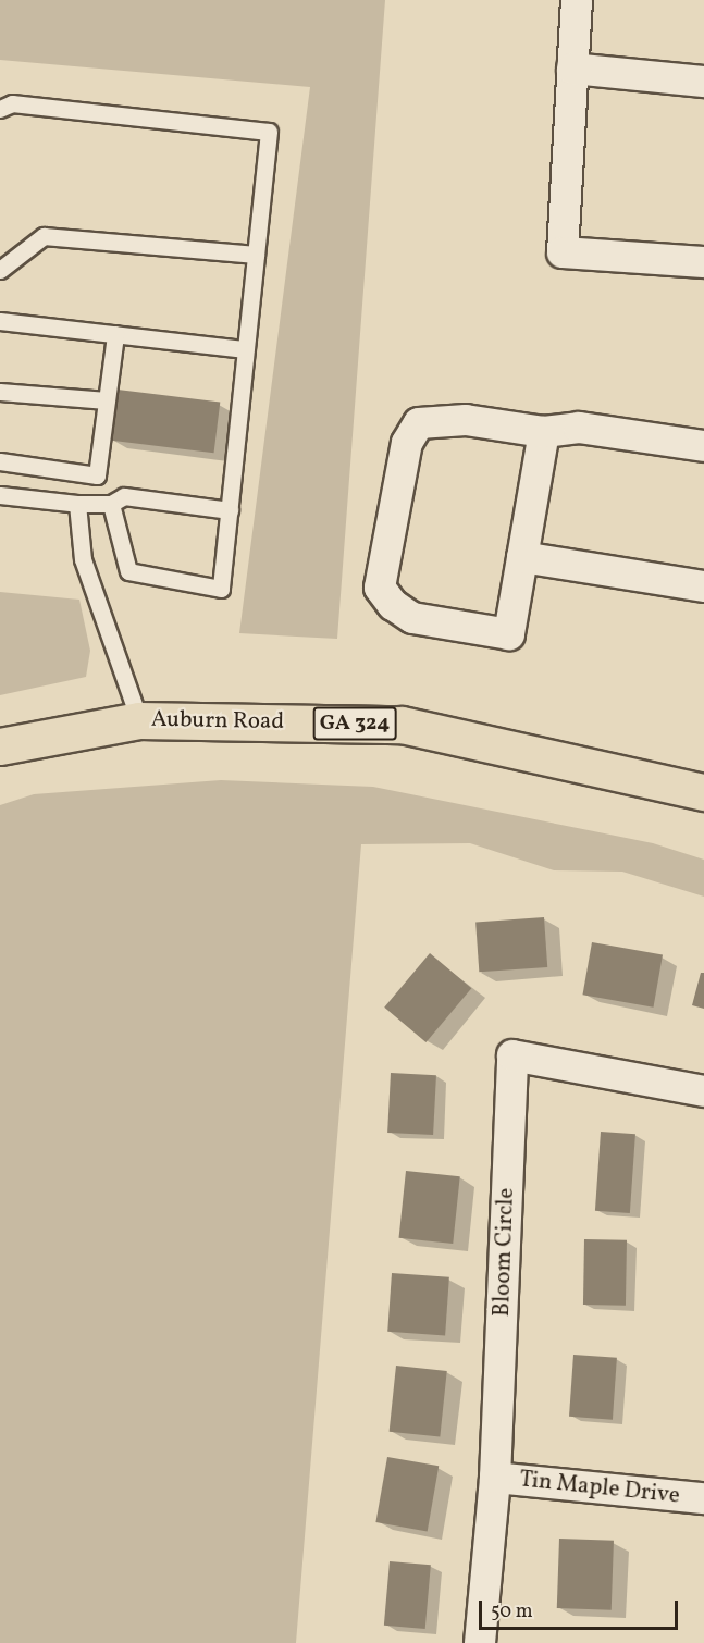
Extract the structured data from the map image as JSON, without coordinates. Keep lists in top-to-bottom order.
{
  "streets": {
    "main road": ["Auburn Road", "GA 324"],
    "street": ["Bloom Circle", "Tin Maple Drive"]
  },
  "crossings": [
    ["Bloom Circle", "Tin Maple Drive"]
  ],
  "scale_bar": "50 m"
}
